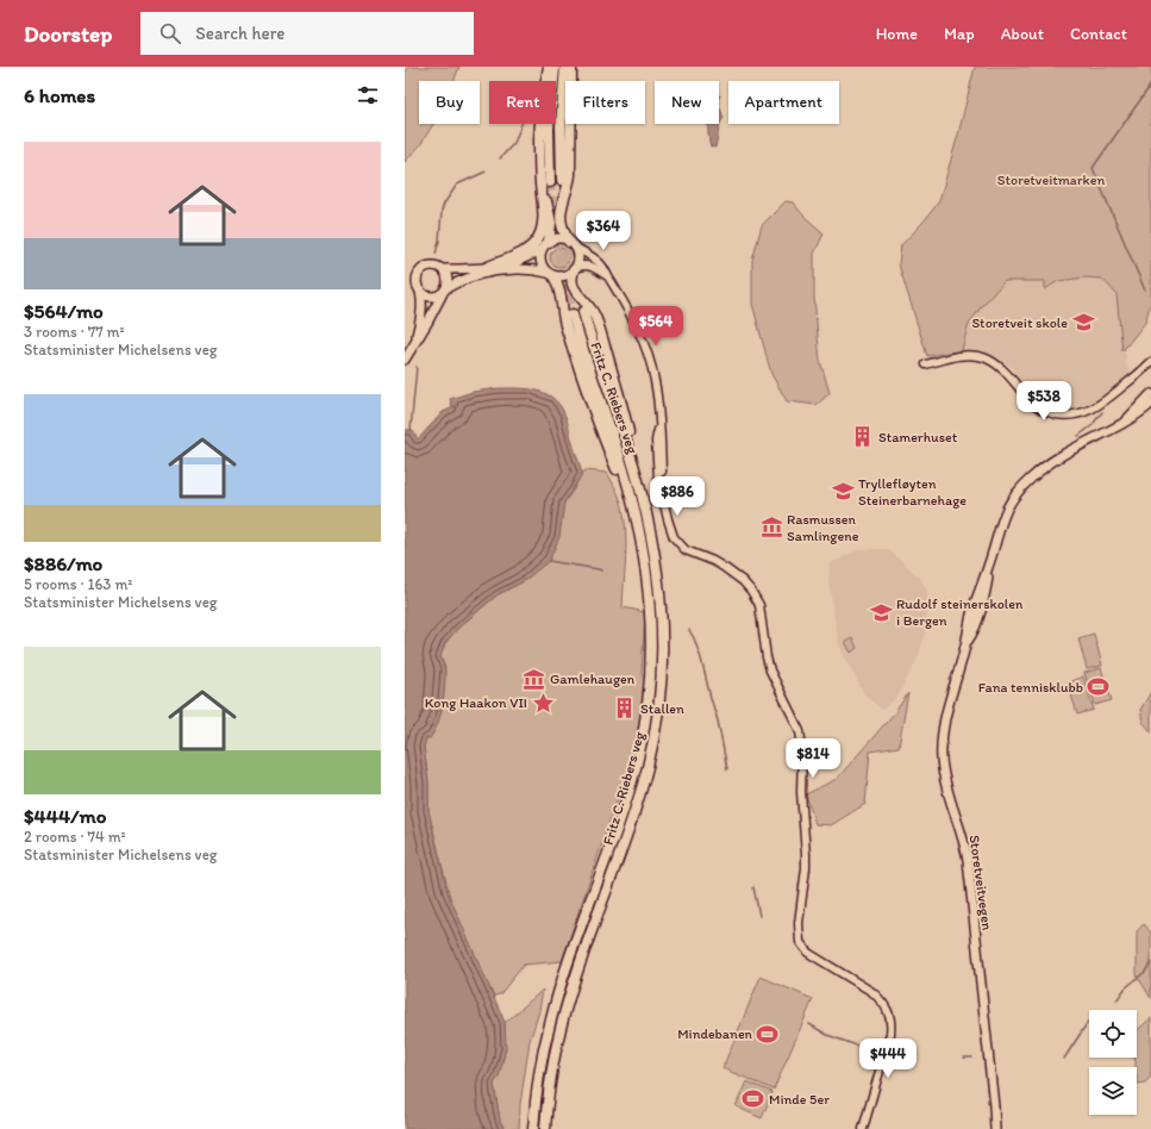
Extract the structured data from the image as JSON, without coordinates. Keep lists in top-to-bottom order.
{
  "streets": {
    "highway": ["Fritz C. Riebers veg"],
    "main road": ["Storetveitvegen"]
  },
  "parks": ["Storetveitmarken"],
  "places": {
    "school or university": ["Storetveit skole", "Tryllefløyten Steinerbarnehage", "Rudolf steinerskolen i Bergen"],
    "building": ["Stamerhuset", "Stallen"],
    "museum": ["Rasmussen Samlingene", "Gamlehaugen"],
    "sports": ["Fana tennisklubb", "Mindebanen", "Minde 5er"],
    "place": ["Kong Haakon VII"]
  },
  "page": {
    "header": "Doorstep",
    "search": "Search here",
    "nav": [
      "Home",
      "Map",
      "About",
      "Contact"
    ],
    "heading": "6 homes",
    "chip": [
      "Buy",
      "Rent",
      "Filters",
      "New",
      "Apartment"
    ],
    "list": [
      {
        "name": "$564/mo",
        "note": "3 rooms · 77 m² · Statsminister Michelsens veg"
      },
      {
        "name": "$886/mo",
        "note": "5 rooms · 163 m² · Statsminister Michelsens veg"
      },
      {
        "name": "$444/mo",
        "note": "2 rooms · 74 m² · Statsminister Michelsens veg"
      }
    ],
    "price": [
      "$364",
      "$564",
      "$538",
      "$886",
      "$814",
      "$444"
    ]
  }
}
